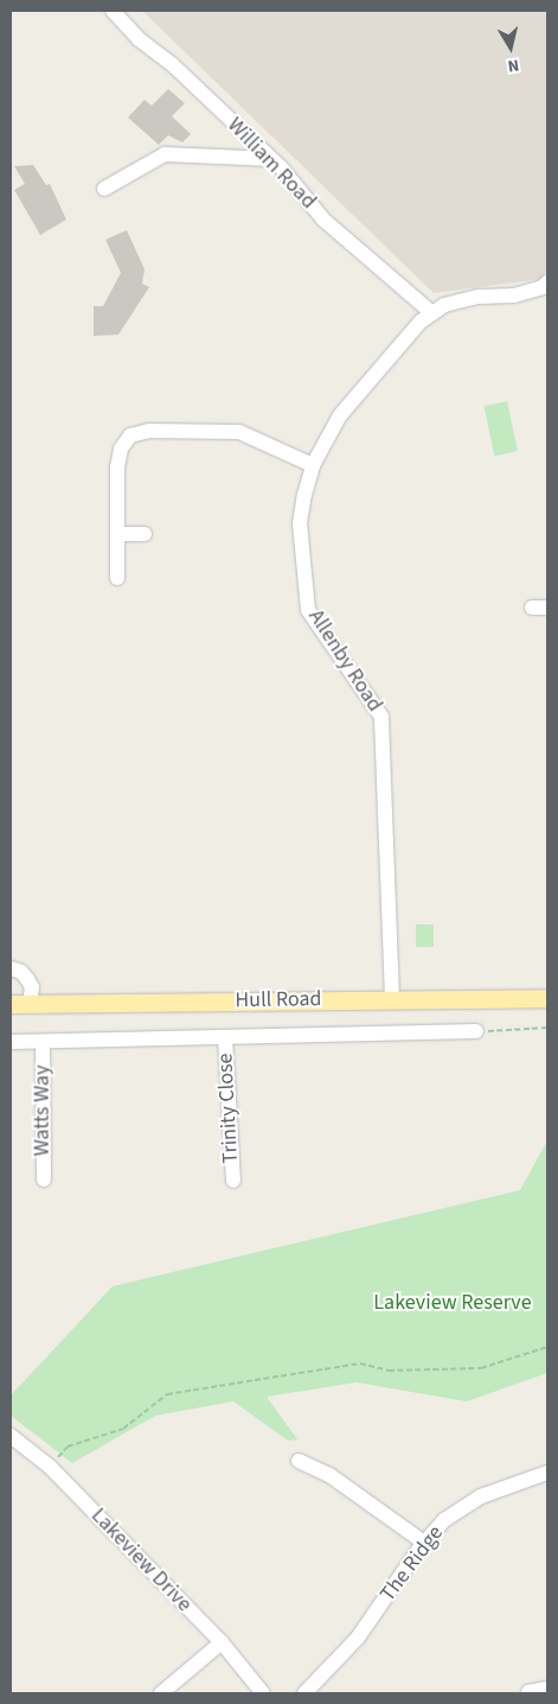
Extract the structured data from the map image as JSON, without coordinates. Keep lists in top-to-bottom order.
{
  "streets": {
    "main road": ["Hull Road"],
    "street": [
      "William Road",
      "Allenby Road",
      "Trinity Close",
      "Watts Way",
      "Lakeview Drive",
      "The Ridge"
    ]
  },
  "crossings": [
    ["William Road", "Allenby Road"],
    ["Allenby Road", "Hull Road"],
    ["Hull Road", "Trinity Close"],
    ["Hull Road", "Watts Way"]
  ],
  "parks": ["Lakeview Reserve"],
  "north": "bottom"
}
